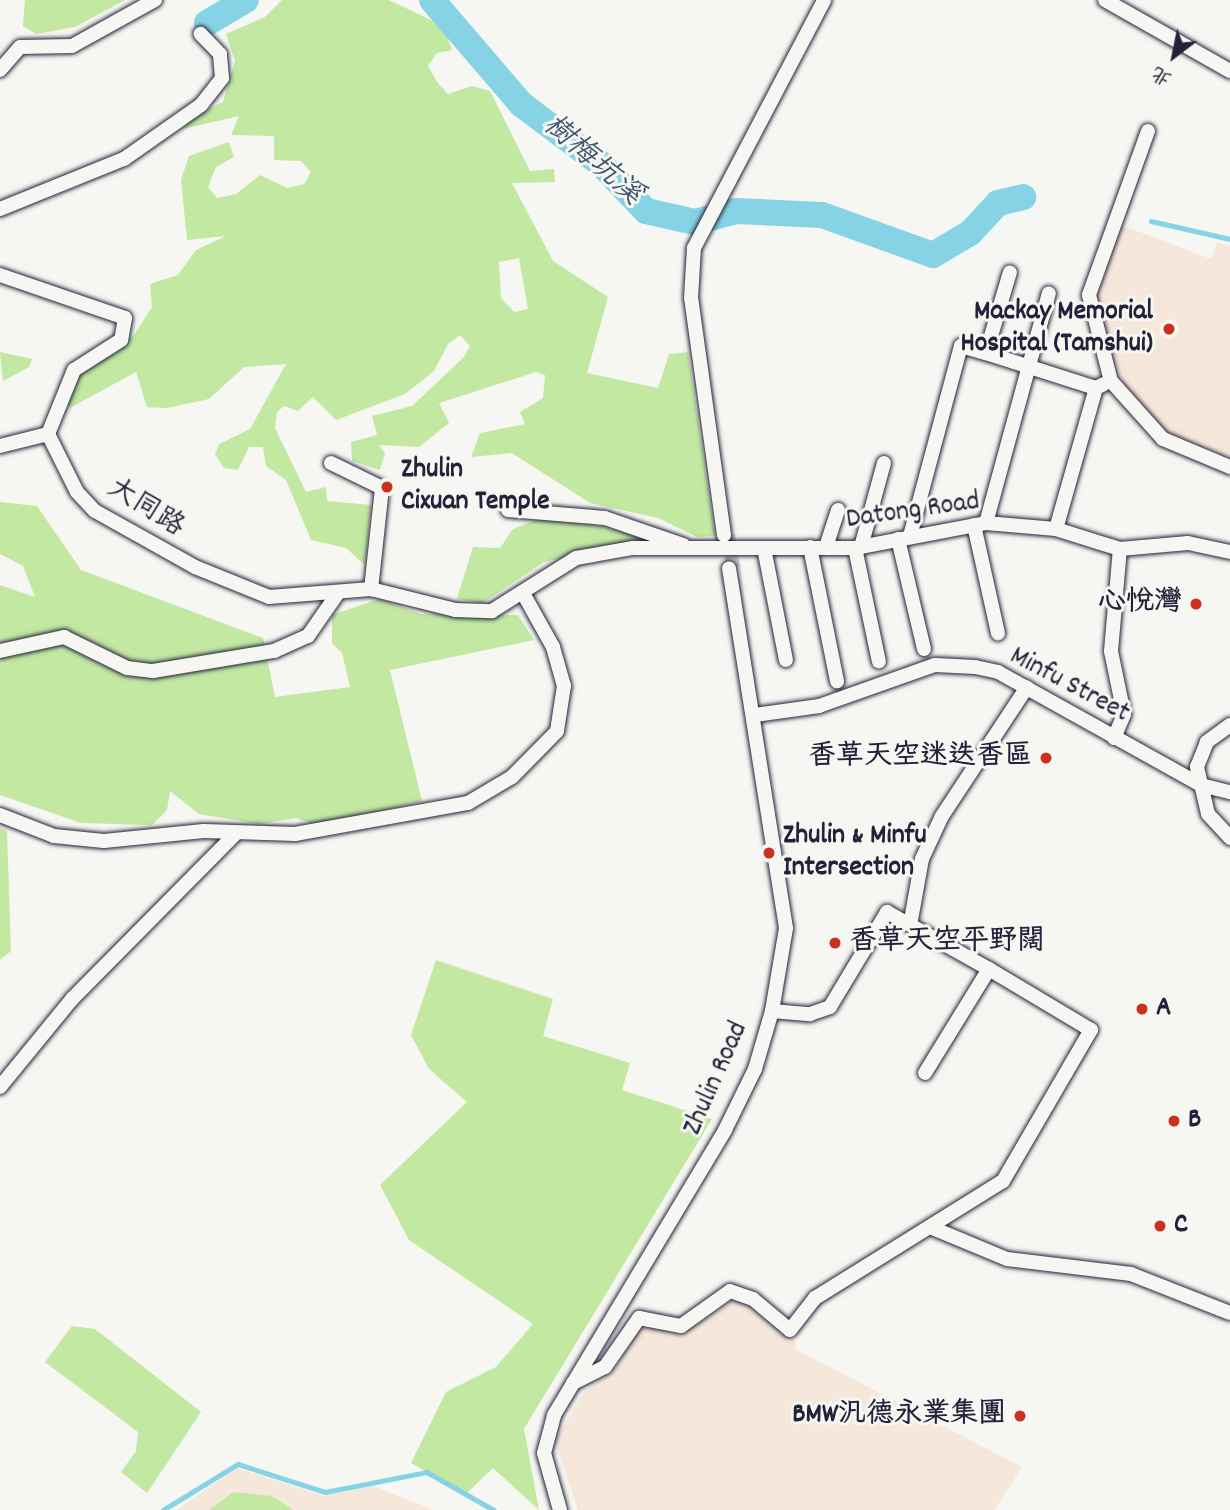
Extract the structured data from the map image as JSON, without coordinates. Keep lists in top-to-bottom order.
{
  "streets": {
    "street": [
      "大同路",
      "Datong Road",
      "Minfu Street",
      "Zhulin Road"
    ]
  },
  "crossings": [
    ["大同路", "Datong Road"],
    ["Minfu Street", "Zhulin Road"]
  ],
  "water": ["樹梅坑溪"],
  "places": [
    "Mackay Memorial Hospital (Tamshui)",
    "Zhulin Cixuan Temple",
    "心悅灣",
    "香草天空迷迭香區",
    "Zhulin & Minfu Intersection",
    "香草天空平野闊",
    "A",
    "B",
    "C",
    "BMW汎德永業集團"
  ],
  "north": "bottom left"
}
